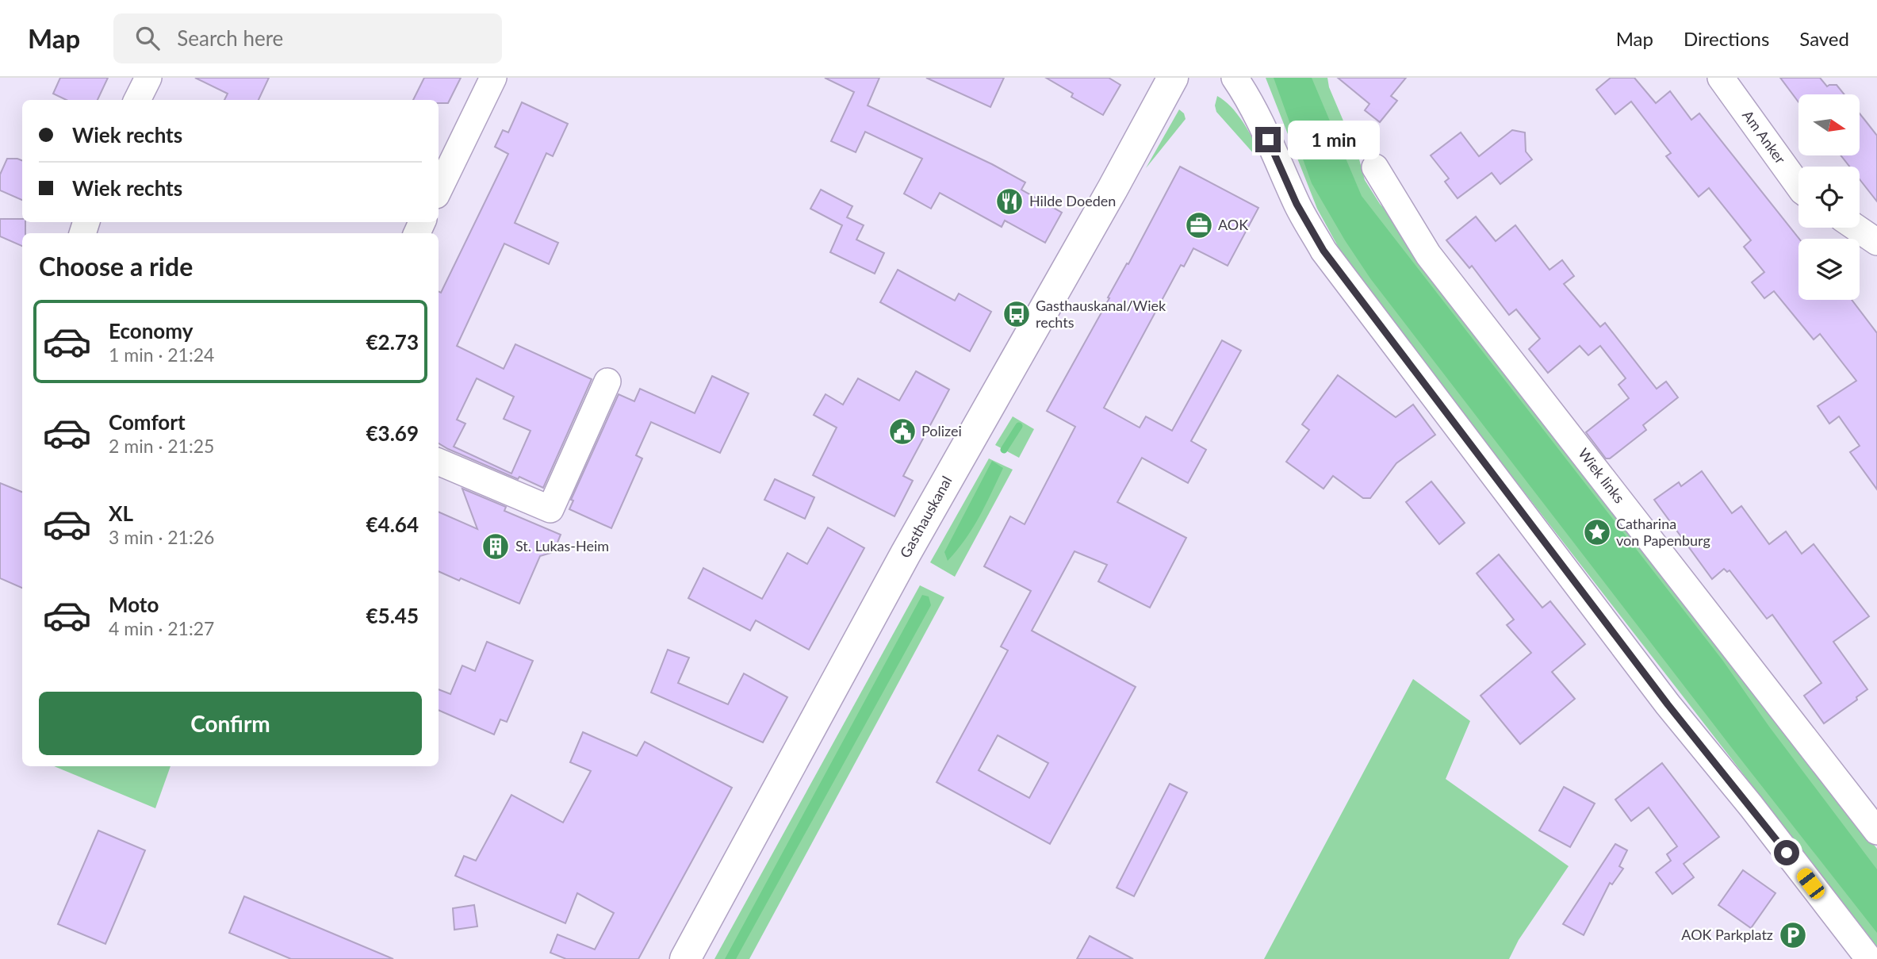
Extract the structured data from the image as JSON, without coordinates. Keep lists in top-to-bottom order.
{
  "streets": {
    "street": ["Am Anker", "Wiek links", "Gasthauskanal"]
  },
  "places": {
    "restaurant": ["Hilde Doeden"],
    "office": ["AOK"],
    "bus stop": ["Gasthauskanal/Wiek rechts"],
    "public building": ["Polizei"],
    "place": ["Catharina von Papenburg"],
    "building": ["St. Lukas-Heim"],
    "parking": ["AOK Parkplatz"]
  },
  "north": "right",
  "page": {
    "header": "Map",
    "search": "Search here",
    "nav": ["Map", "Directions", "Saved"],
    "banner": ["Wiek rechts", "Wiek rechts"],
    "bubble": "1 min",
    "heading": "Choose a ride",
    "list": [
      {
        "name": "Economy",
        "note": "1 min · 21:24",
        "value": "€2.73"
      },
      {
        "name": "Comfort",
        "note": "2 min · 21:25",
        "value": "€3.69"
      },
      {
        "name": "XL",
        "note": "3 min · 21:26",
        "value": "€4.64"
      },
      {
        "name": "Moto",
        "note": "4 min · 21:27",
        "value": "€5.45"
      }
    ],
    "buttons": "Confirm"
  }
}
